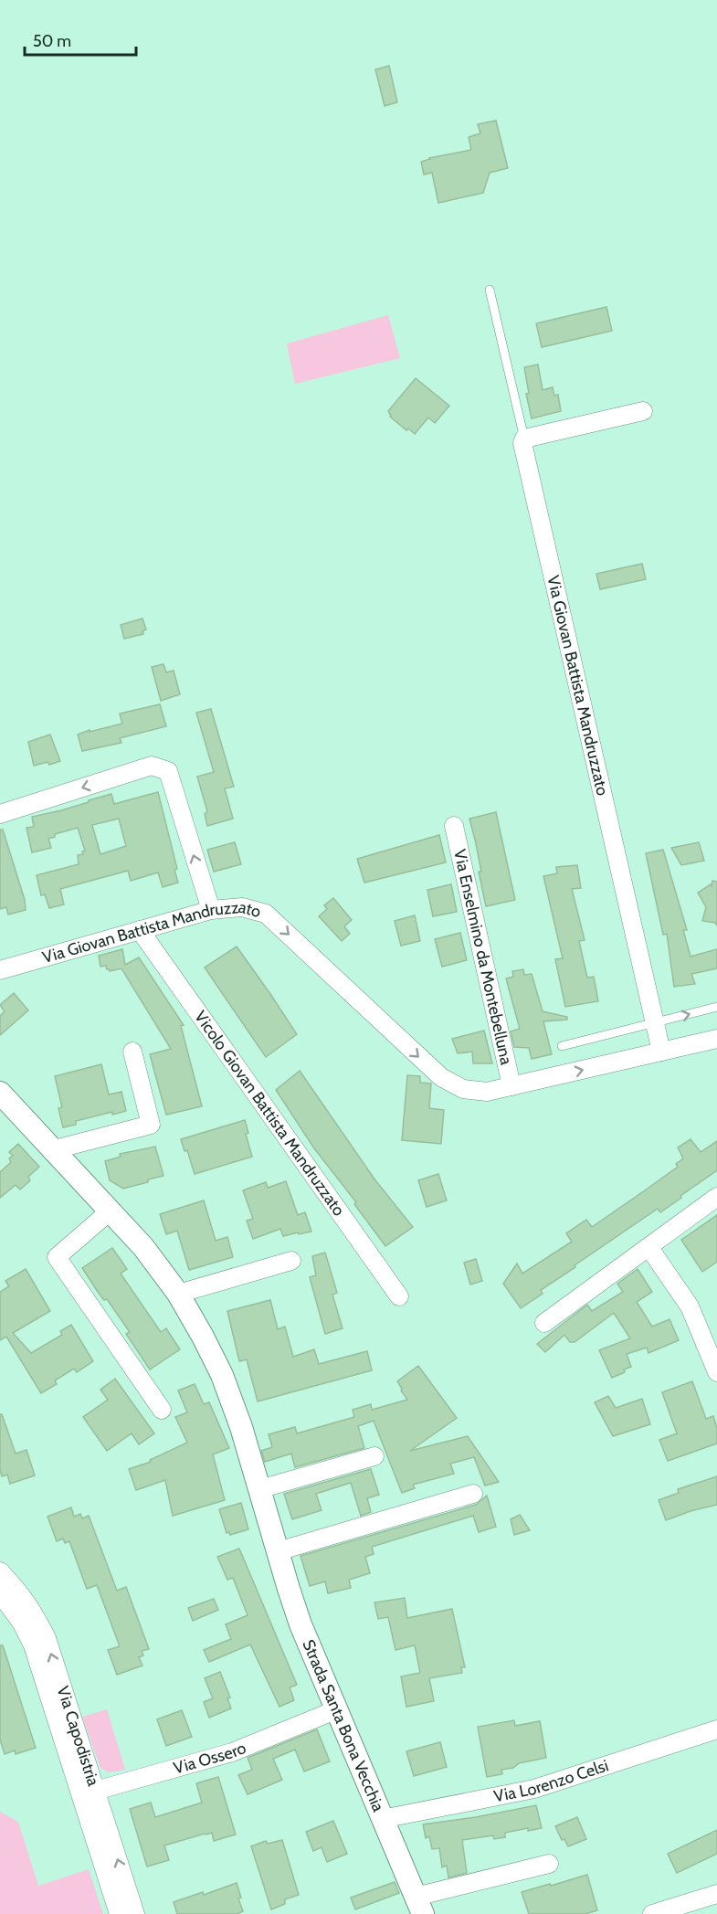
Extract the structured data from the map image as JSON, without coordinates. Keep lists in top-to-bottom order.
{
  "streets": {
    "street": [
      "Via Giovan Battista Mandruzzato",
      "Via Enselmino da Montebelluna",
      "Vicolo Giovan Battista Mandruzzato",
      "Strada Santa Bona Vecchia",
      "Via Capodistria",
      "Via Ossero",
      "Via Lorenzo Celsi"
    ]
  },
  "crossings": [
    ["Via Giovan Battista Mandruzzato", "Via Enselmino da Montebelluna"],
    ["Via Giovan Battista Mandruzzato", "Vicolo Giovan Battista Mandruzzato"],
    ["Strada Santa Bona Vecchia", "Via Ossero"],
    ["Strada Santa Bona Vecchia", "Via Lorenzo Celsi"],
    ["Via Capodistria", "Via Ossero"]
  ],
  "scale_bar": "50 m"
}
